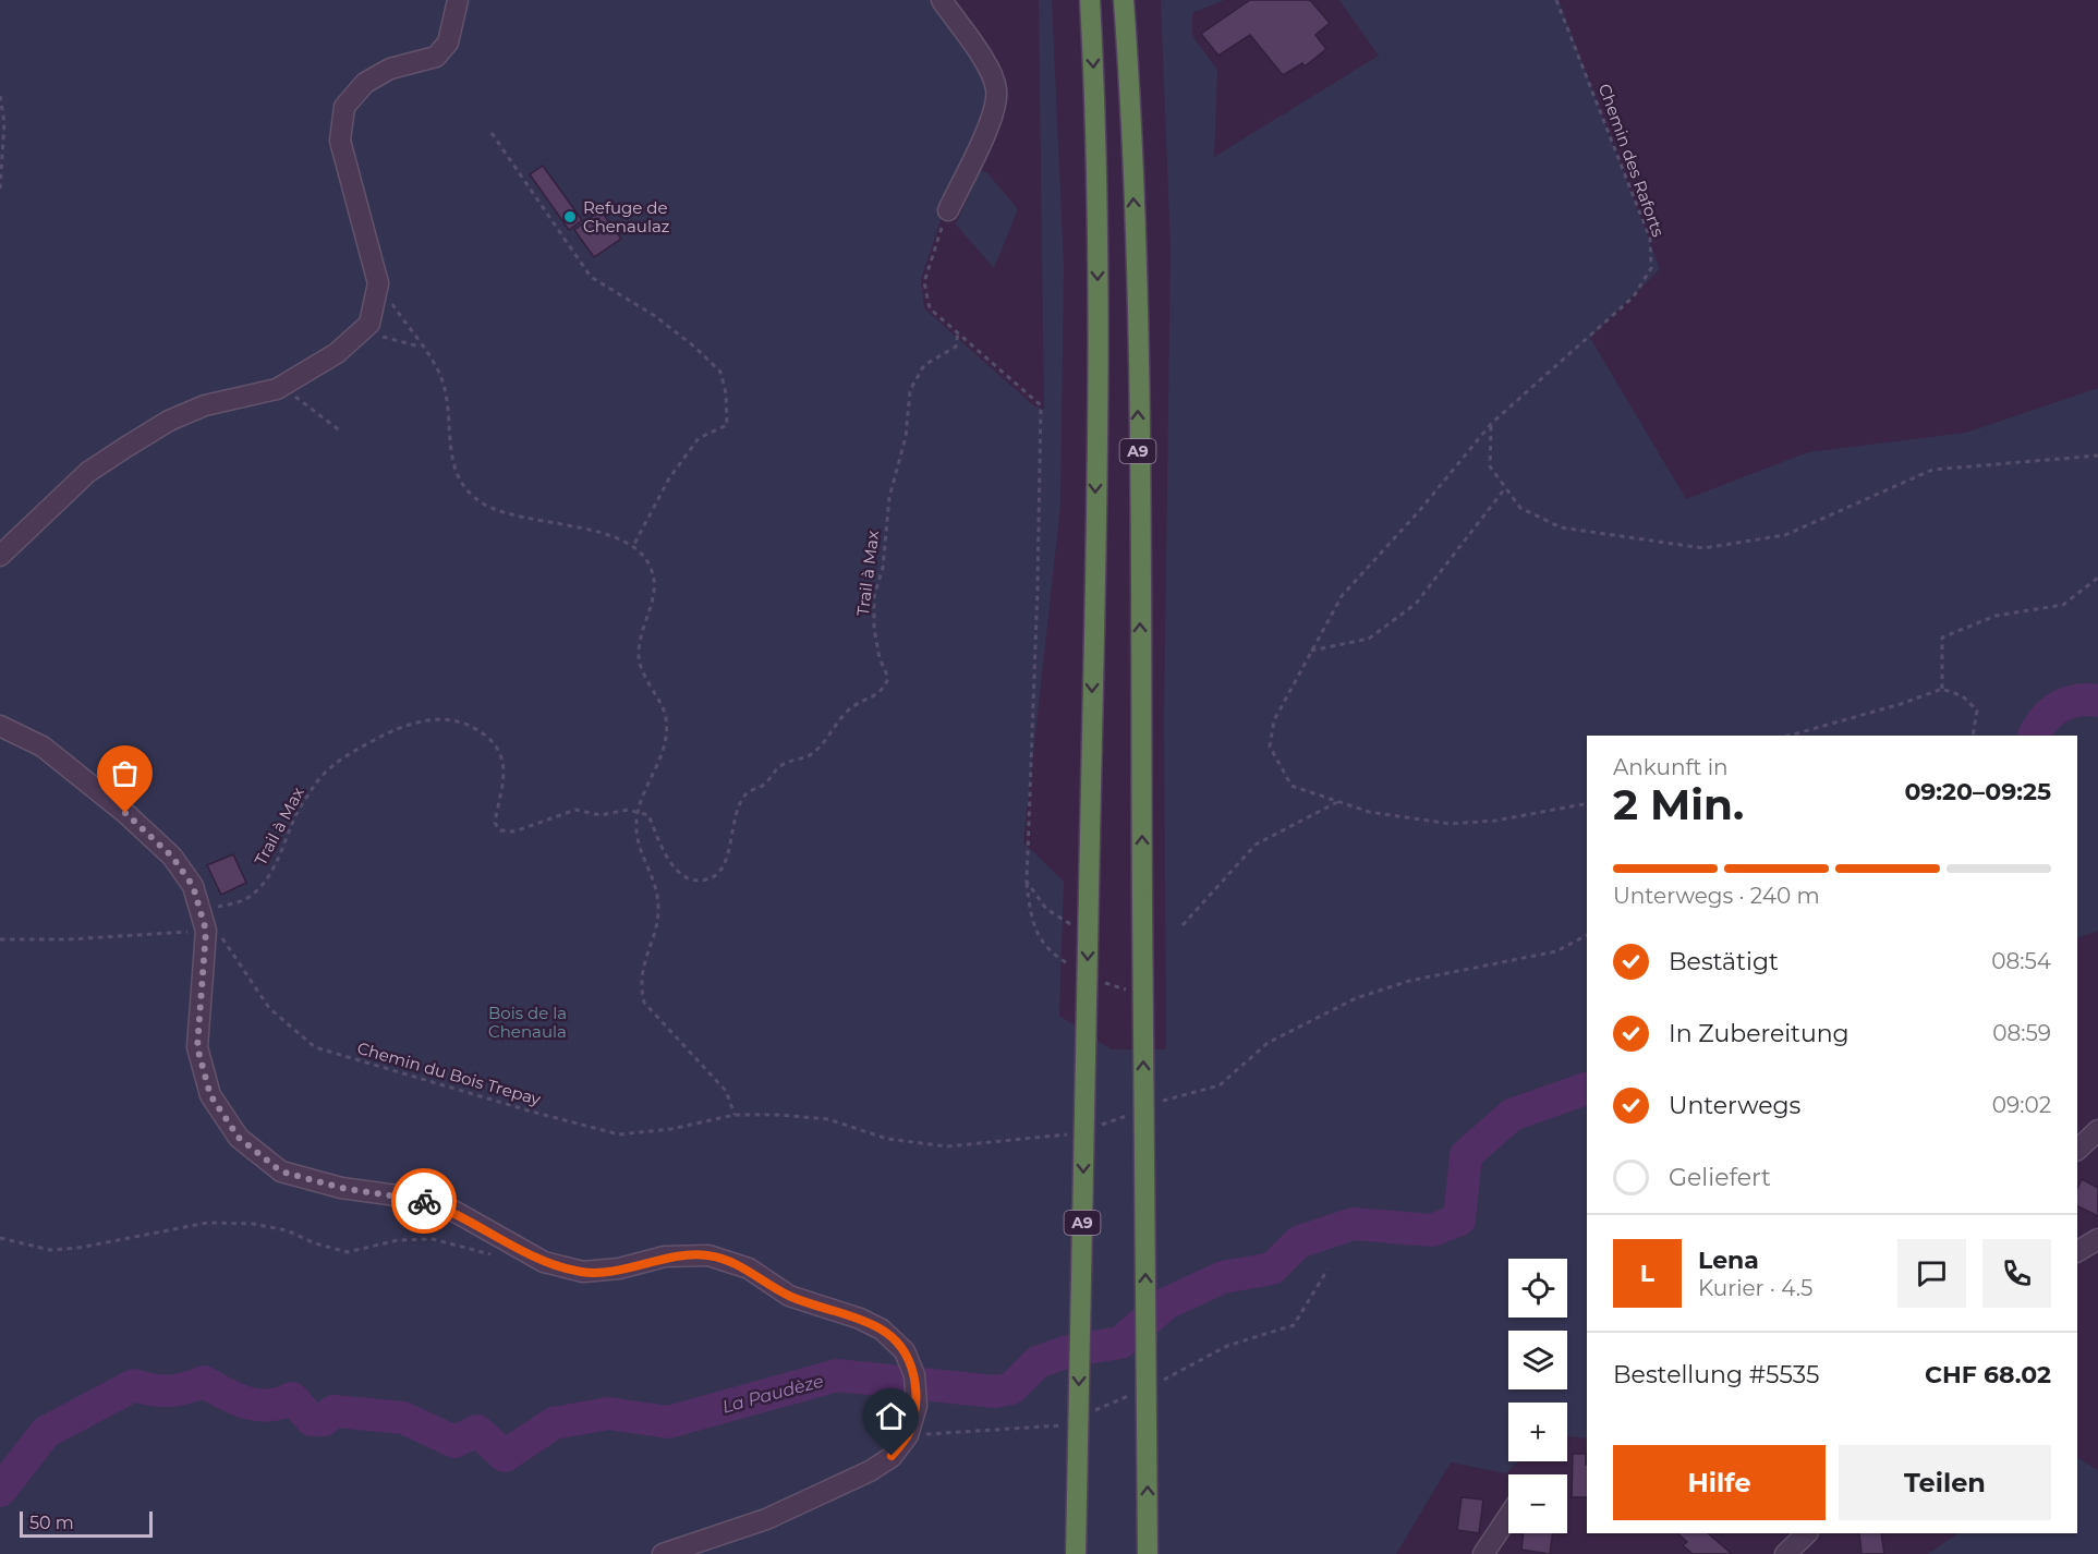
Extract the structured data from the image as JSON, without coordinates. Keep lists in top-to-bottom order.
{
  "streets": {
    "highway": ["A9"],
    "path": ["Chemin des Raforts", "Trail à Max", "Chemin du Bois Trepay"]
  },
  "water": ["La Paudèze"],
  "parks": ["Bois de la Chenaula"],
  "places": ["Refuge de Chenaulaz"],
  "scale_bar": "50 m",
  "page": {
    "heading": ["2 Min.", "Ankunft in", "09:20–09:25"],
    "panel": [
      "Lena",
      "Kurier · 4.5",
      "Bestellung #5535",
      "CHF 68.02"
    ],
    "bar": "Unterwegs · 240 m",
    "list": [
      ["Bestätigt", "08:54"],
      ["In Zubereitung", "08:59"],
      ["Unterwegs", "09:02"],
      "Geliefert"
    ],
    "round": "L",
    "map_buttons": ["+", "−"],
    "buttons": ["Hilfe", "Teilen"],
    "scale": "50 m"
  }
}
